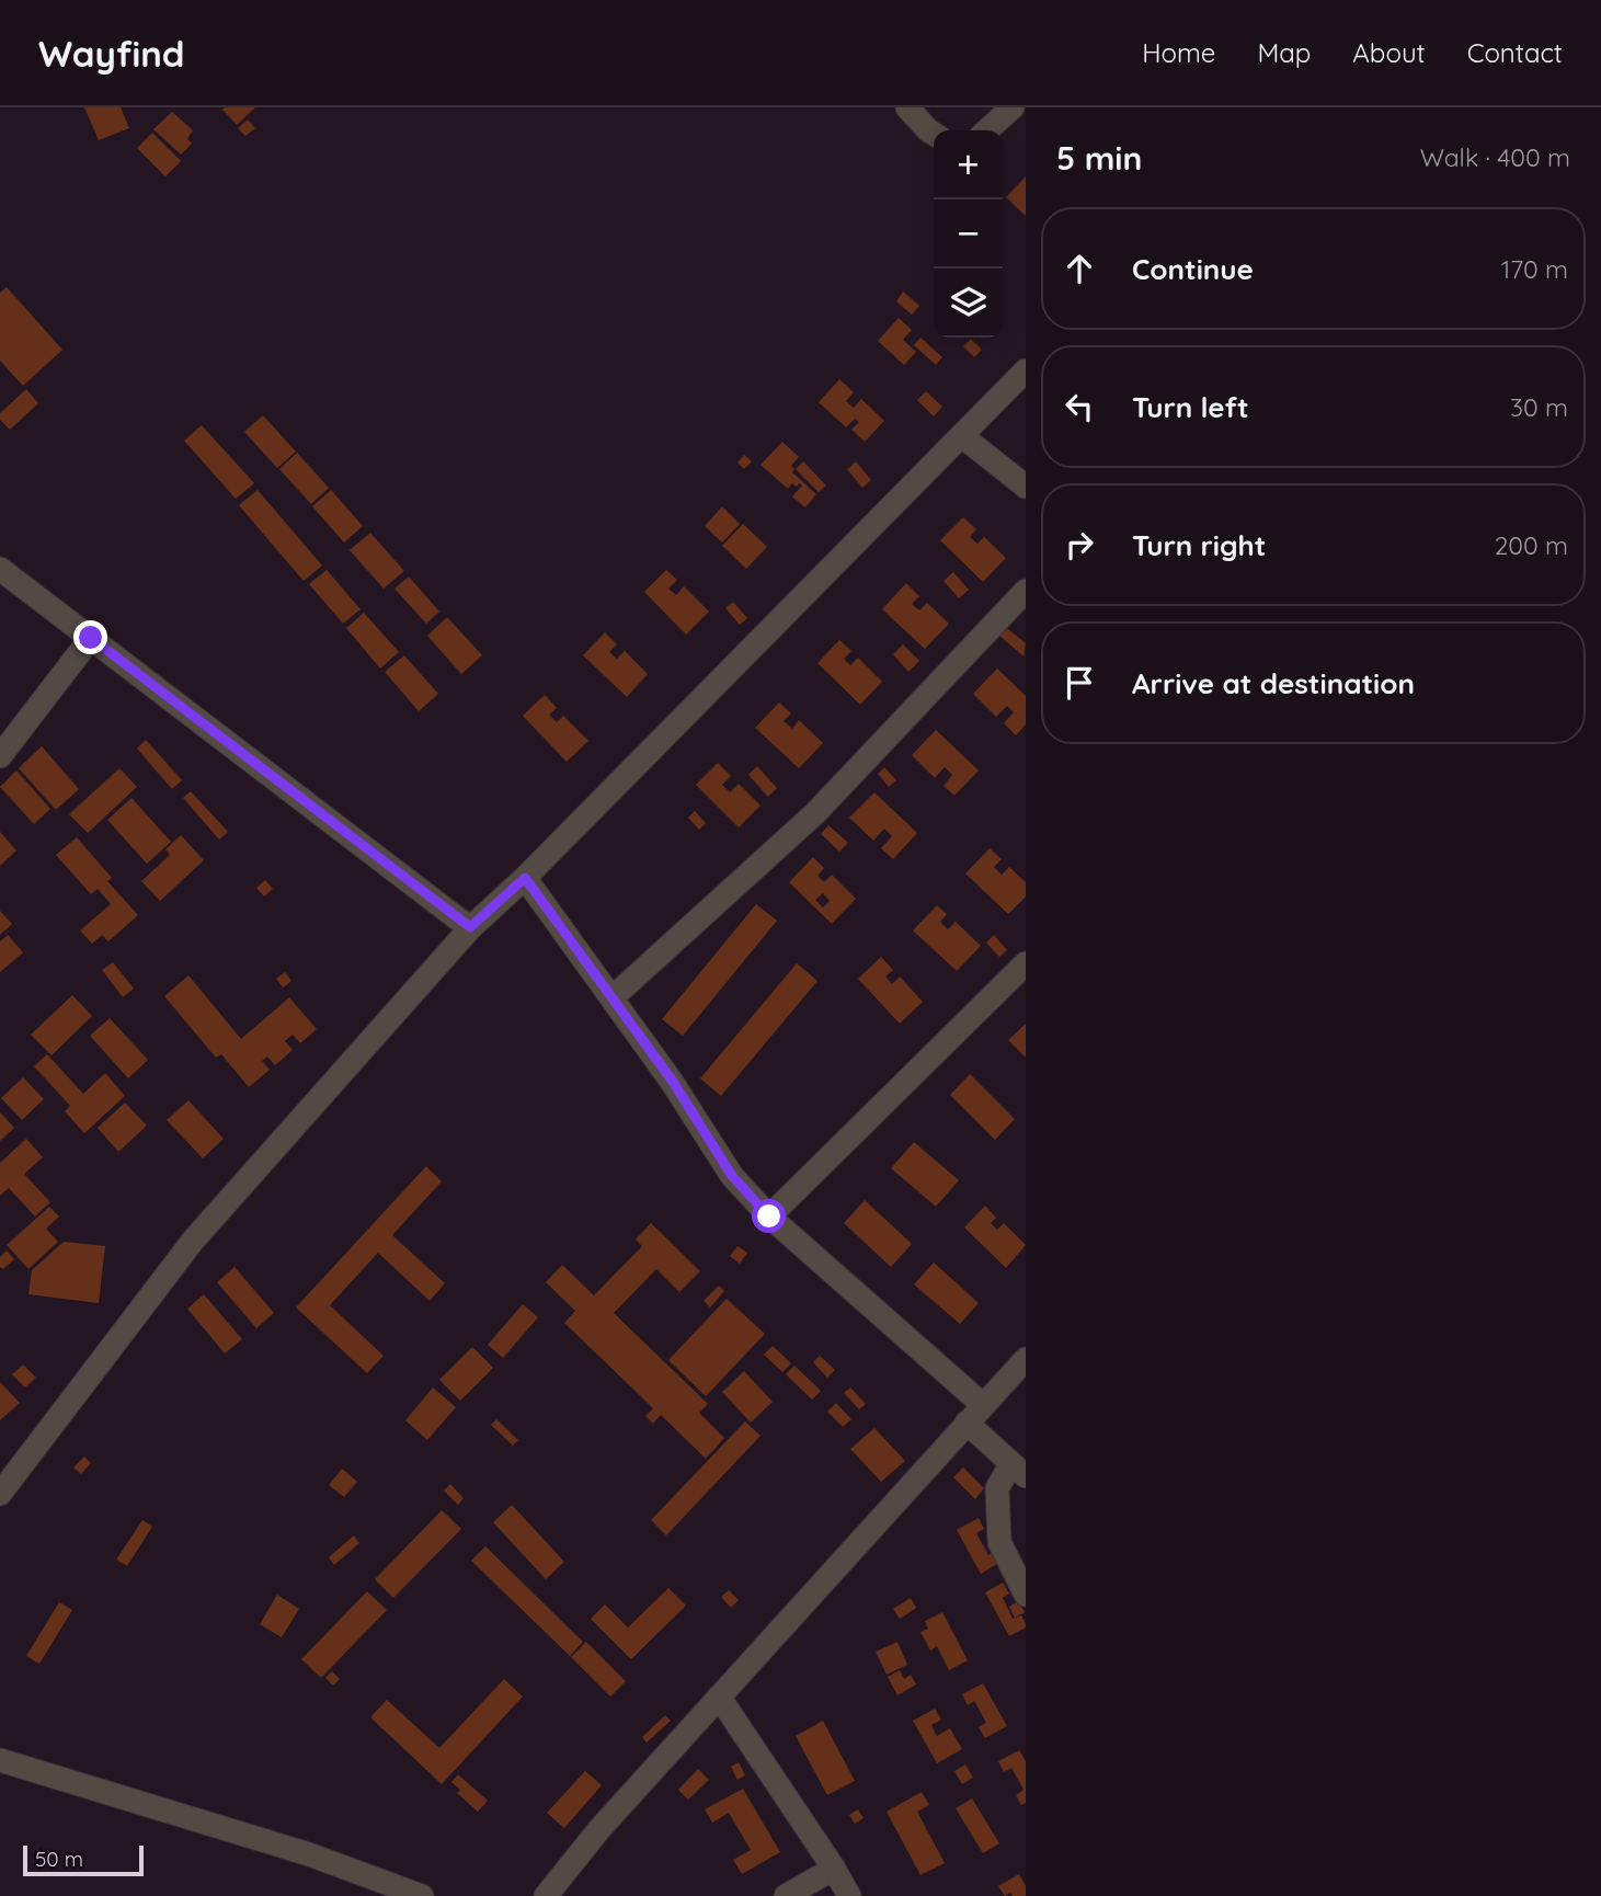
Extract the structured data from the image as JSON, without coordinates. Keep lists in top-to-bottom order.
{
  "scale_bar": "50 m",
  "page": {
    "header": "Wayfind",
    "nav": [
      "Home",
      "Map",
      "About",
      "Contact"
    ],
    "heading": ["5 min", "Walk · 400 m"],
    "map_buttons": ["+", "−"],
    "list": [
      ["Continue", "170 m"],
      ["Turn left", "30 m"],
      ["Turn right", "200 m"],
      "Arrive at destination"
    ],
    "scale": "50 m"
  }
}
